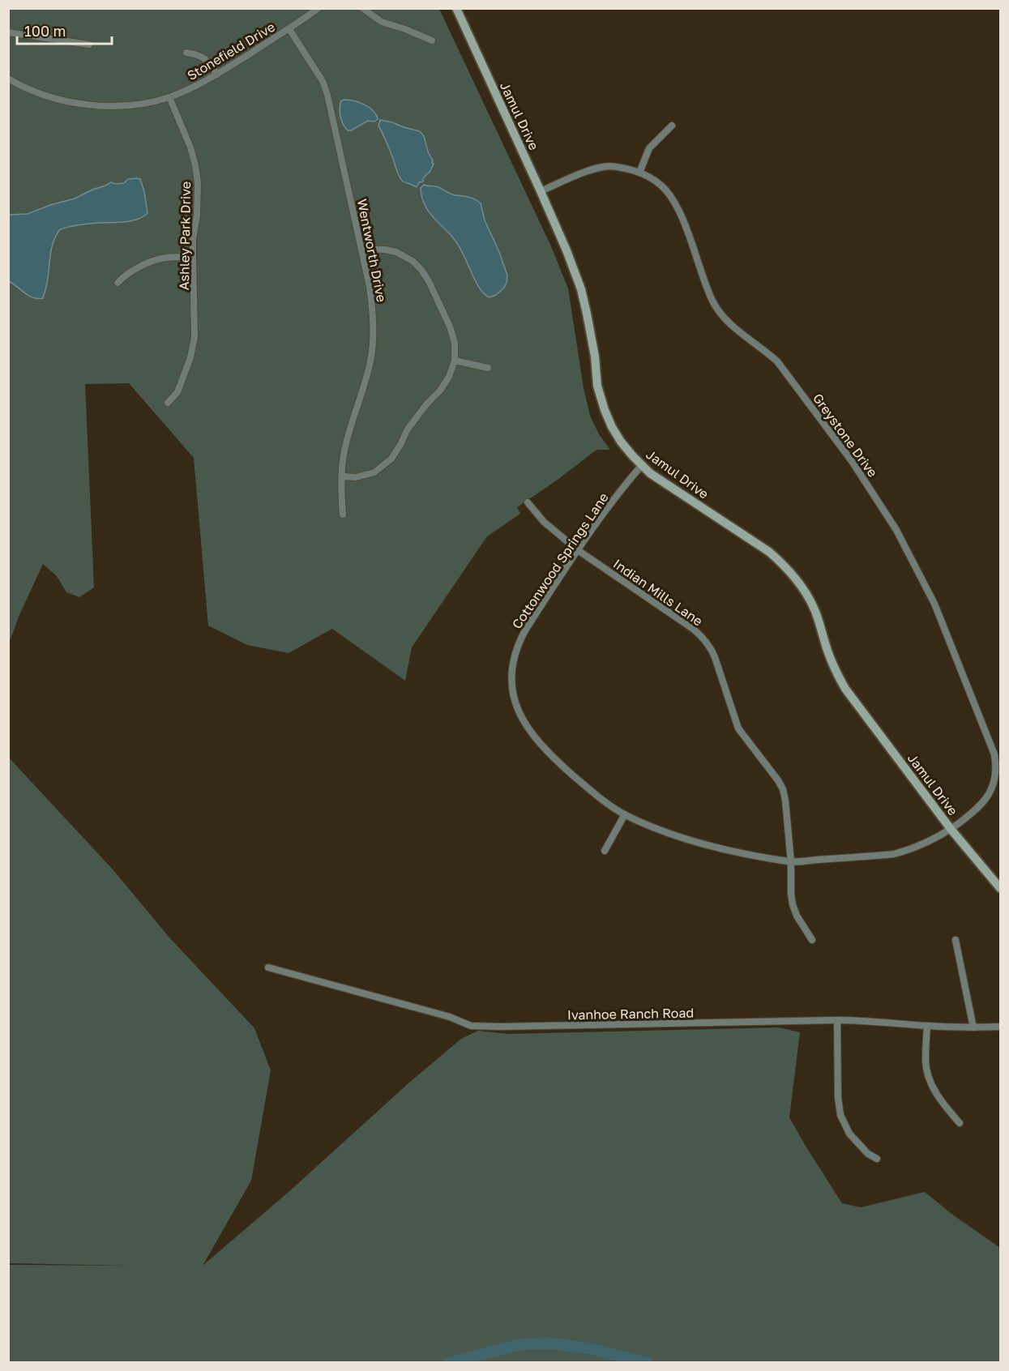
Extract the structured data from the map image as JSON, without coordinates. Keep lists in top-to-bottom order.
{
  "streets": {
    "street": [
      "Stonefield Drive",
      "Jamul Drive",
      "Ashley Park Drive",
      "Wentworth Drive",
      "Greystone Drive",
      "Cottonwood Springs Lane",
      "Indian Mills Lane",
      "Ivanhoe Ranch Road"
    ]
  },
  "crossings": [
    ["Stonefield Drive", "Ashley Park Drive"],
    ["Stonefield Drive", "Wentworth Drive"],
    ["Jamul Drive", "Greystone Drive"],
    ["Jamul Drive", "Cottonwood Springs Lane"],
    ["Greystone Drive", "Cottonwood Springs Lane"],
    ["Cottonwood Springs Lane", "Indian Mills Lane"]
  ],
  "scale_bar": "100 m"
}
